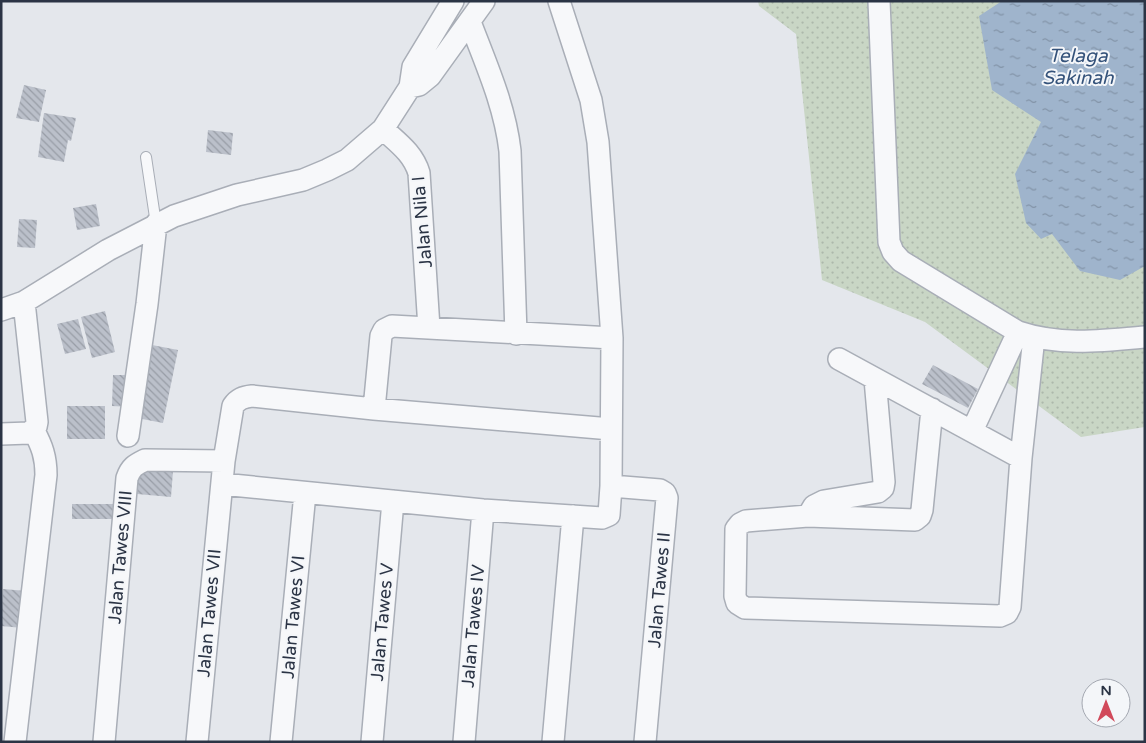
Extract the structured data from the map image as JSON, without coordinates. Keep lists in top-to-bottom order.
{
  "streets": {
    "street": [
      "Jalan Nila I",
      "Jalan Tawes VIII",
      "Jalan Tawes II",
      "Jalan Tawes VII",
      "Jalan Tawes VI",
      "Jalan Tawes V",
      "Jalan Tawes IV"
    ]
  },
  "crossings": [
    ["Jalan Tawes VIII", "Jalan Tawes VII"]
  ],
  "water": ["Telaga Sakinah"],
  "north": "top"
}
